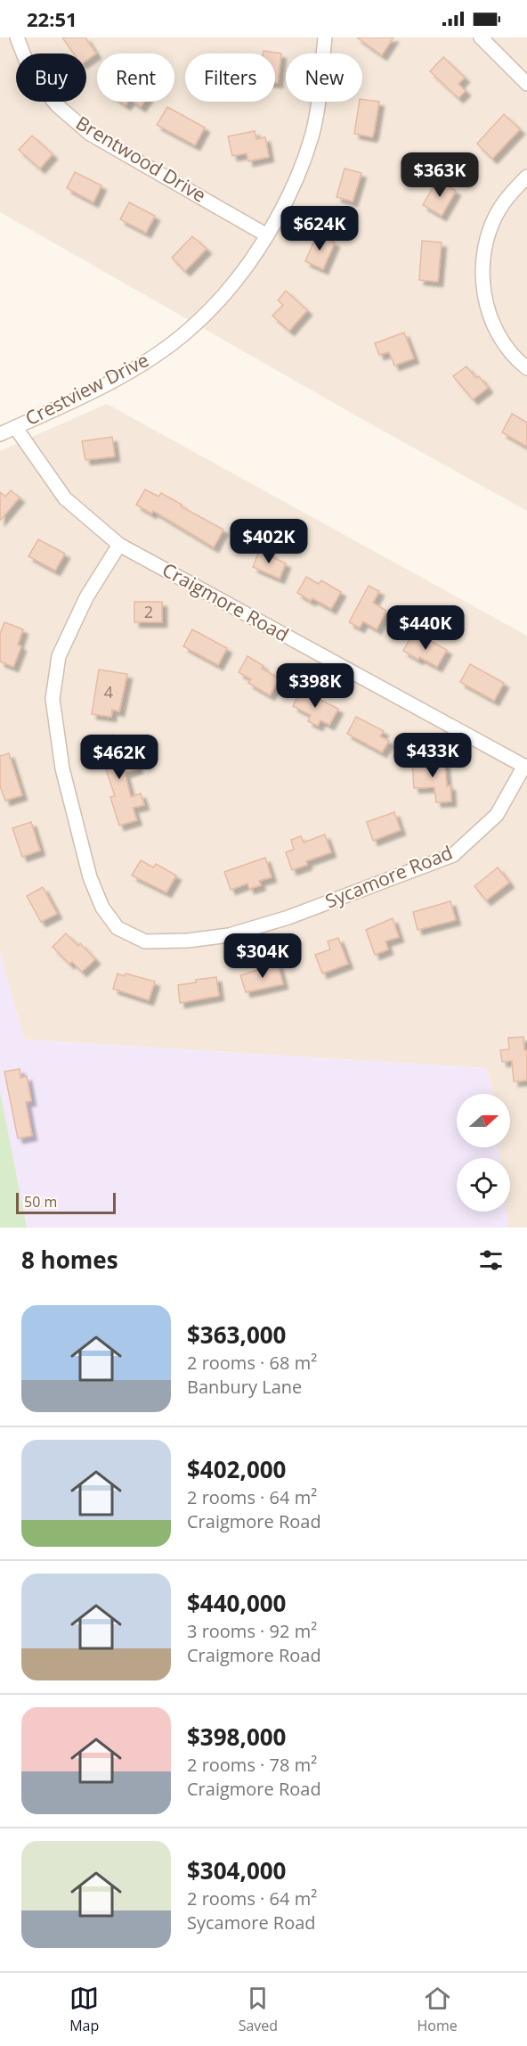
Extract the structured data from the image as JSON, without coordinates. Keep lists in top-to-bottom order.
{
  "streets": {
    "street": [
      "Brentwood Drive",
      "Crestview Drive",
      "Craigmore Road",
      "Sycamore Road"
    ]
  },
  "crossings": [
    ["Brentwood Drive", "Crestview Drive"],
    ["Crestview Drive", "Craigmore Road"],
    ["Craigmore Road", "Sycamore Road"]
  ],
  "house_numbers": ["2", "4"],
  "scale_bar": "50 m",
  "north": "right",
  "page": {
    "status": "22:51",
    "chip": [
      "Buy",
      "Rent",
      "Filters",
      "New"
    ],
    "price": [
      "$363K",
      "$624K",
      "$402K",
      "$440K",
      "$398K",
      "$433K",
      "$462K",
      "$304K"
    ],
    "scale": "50 m",
    "heading": "8 homes",
    "list": [
      {
        "name": "$363,000",
        "note": "2 rooms · 68 m² · Banbury Lane"
      },
      {
        "name": "$402,000",
        "note": "2 rooms · 64 m² · Craigmore Road"
      },
      {
        "name": "$440,000",
        "note": "3 rooms · 92 m² · Craigmore Road"
      },
      {
        "name": "$398,000",
        "note": "2 rooms · 78 m² · Craigmore Road"
      },
      {
        "name": "$304,000",
        "note": "2 rooms · 64 m² · Sycamore Road"
      }
    ],
    "tabs": ["Map", "Saved", "Home"]
  }
}
